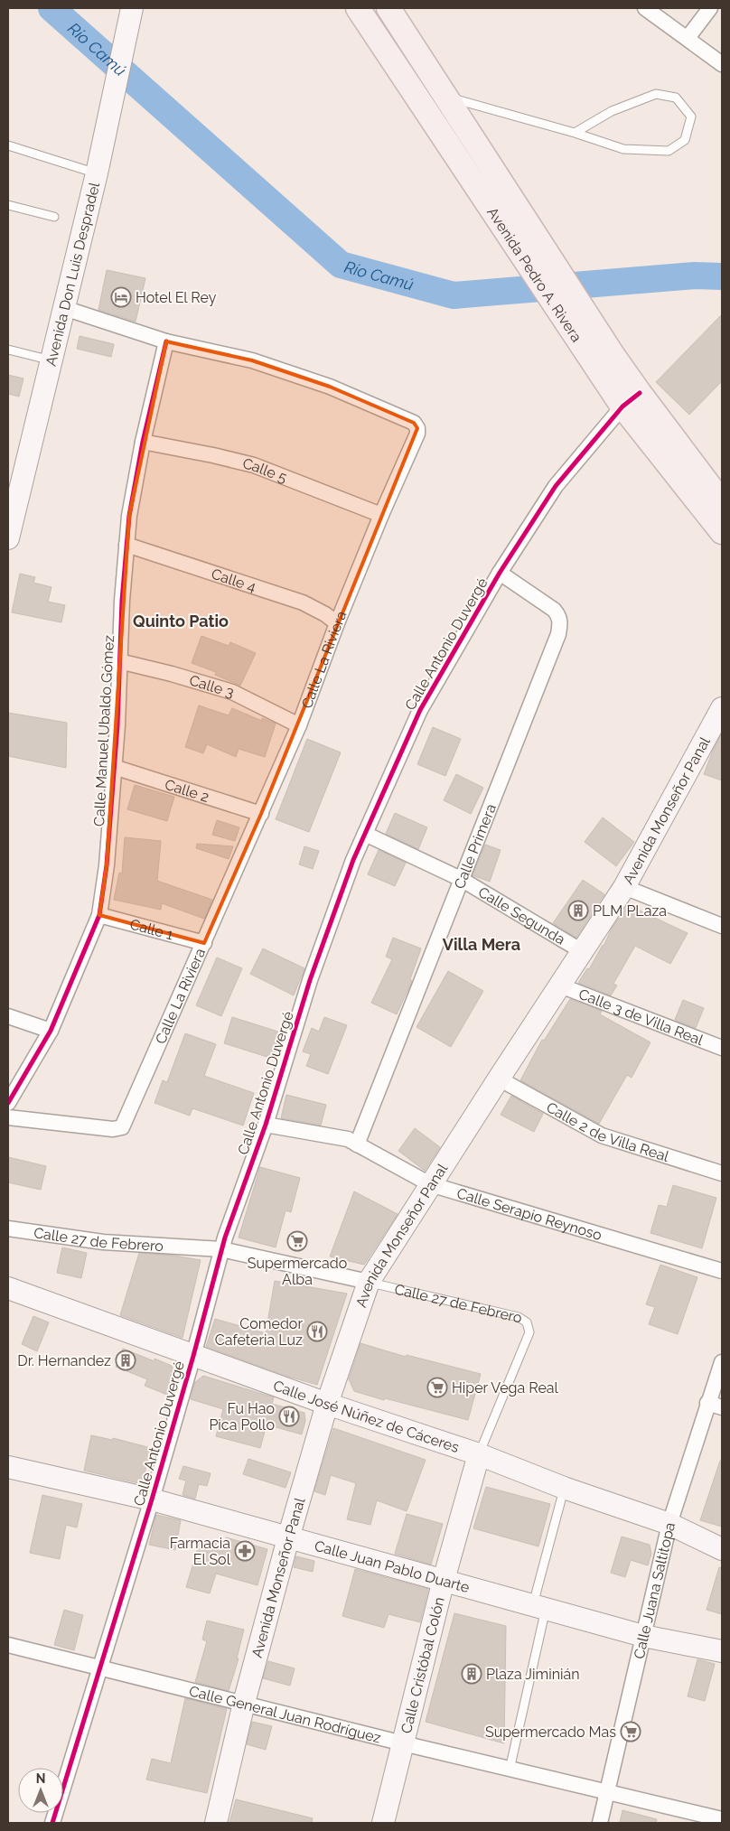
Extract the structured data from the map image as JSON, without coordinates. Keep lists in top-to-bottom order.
{
  "streets": {
    "main road": [
      "Avenida Don Luis Despradel",
      "Avenida Pedro A. Rivera",
      "Avenida Monseñor Panal",
      "Calle José Núñez de Cáceres",
      "Calle Juan Pablo Duarte",
      "Calle Cristóbal Colón"
    ],
    "street": [
      "Calle 5",
      "Calle 4",
      "Calle Antonio Duvergé",
      "Calle La Riviera",
      "Calle 3",
      "Calle Manuel Ubaldo Gómez",
      "Calle 2",
      "Calle Primera",
      "Calle Segunda",
      "Calle 1",
      "Calle 3 de Villa Real",
      "Calle 2 de Villa Real",
      "Calle Serapio Reynoso",
      "Calle 27 de Febrero",
      "Calle Juana Saltitopa",
      "Calle General Juan Rodríguez"
    ]
  },
  "crossings": [
    ["Avenida Don Luis Despradel", "Calle La Riviera"],
    ["Avenida Pedro A. Rivera", "Calle Antonio Duvergé"],
    ["Calle 5", "Calle La Riviera"],
    ["Calle 5", "Calle Manuel Ubaldo Gómez"],
    ["Calle 4", "Calle La Riviera"],
    ["Calle 4", "Calle Manuel Ubaldo Gómez"],
    ["Calle Antonio Duvergé", "Calle Primera"],
    ["Calle Antonio Duvergé", "Calle Segunda"],
    ["Calle Antonio Duvergé", "Calle Serapio Reynoso"],
    ["Calle Antonio Duvergé", "Calle 27 de Febrero"],
    ["Calle Antonio Duvergé", "Calle José Núñez de Cáceres"],
    ["Calle Antonio Duvergé", "Calle Juan Pablo Duarte"],
    ["Calle Antonio Duvergé", "Calle General Juan Rodríguez"],
    ["Calle La Riviera", "Calle 3"],
    ["Calle La Riviera", "Calle Manuel Ubaldo Gómez"],
    ["Calle La Riviera", "Calle 2"],
    ["Calle La Riviera", "Calle 1"],
    ["Calle 3", "Calle Manuel Ubaldo Gómez"],
    ["Calle Manuel Ubaldo Gómez", "Calle 2"],
    ["Calle Manuel Ubaldo Gómez", "Calle 1"],
    ["Avenida Monseñor Panal", "Calle Segunda"],
    ["Avenida Monseñor Panal", "Calle 3 de Villa Real"],
    ["Avenida Monseñor Panal", "Calle 2 de Villa Real"],
    ["Avenida Monseñor Panal", "Calle Serapio Reynoso"],
    ["Avenida Monseñor Panal", "Calle 27 de Febrero"],
    ["Avenida Monseñor Panal", "Calle José Núñez de Cáceres"],
    ["Avenida Monseñor Panal", "Calle Juan Pablo Duarte"],
    ["Avenida Monseñor Panal", "Calle General Juan Rodríguez"],
    ["Calle Primera", "Calle Segunda"],
    ["Calle Primera", "Calle Serapio Reynoso"],
    ["Calle 27 de Febrero", "Calle José Núñez de Cáceres"],
    ["Calle 27 de Febrero", "Calle Cristóbal Colón"],
    ["Calle José Núñez de Cáceres", "Calle Juana Saltitopa"],
    ["Calle José Núñez de Cáceres", "Calle Cristóbal Colón"],
    ["Calle Juan Pablo Duarte", "Calle Juana Saltitopa"],
    ["Calle Juan Pablo Duarte", "Calle Cristóbal Colón"],
    ["Calle Juana Saltitopa", "Calle General Juan Rodríguez"],
    ["Calle Cristóbal Colón", "Calle General Juan Rodríguez"]
  ],
  "districts": ["Quinto Patio", "Villa Mera"],
  "water": ["Río Camú"],
  "places": {
    "hotel": ["Hotel El Rey"],
    "building": ["PLM PLaza", "Dr. Hernandez", "Plaza Jiminián"],
    "supermarket": ["Supermercado Alba", "Hiper Vega Real", "Supermercado Mas"],
    "restaurant": ["Comedor Cafeteria Luz", "Fu Hao Pica Pollo"],
    "pharmacy": ["Farmacia El Sol"]
  },
  "north": "top"
}
